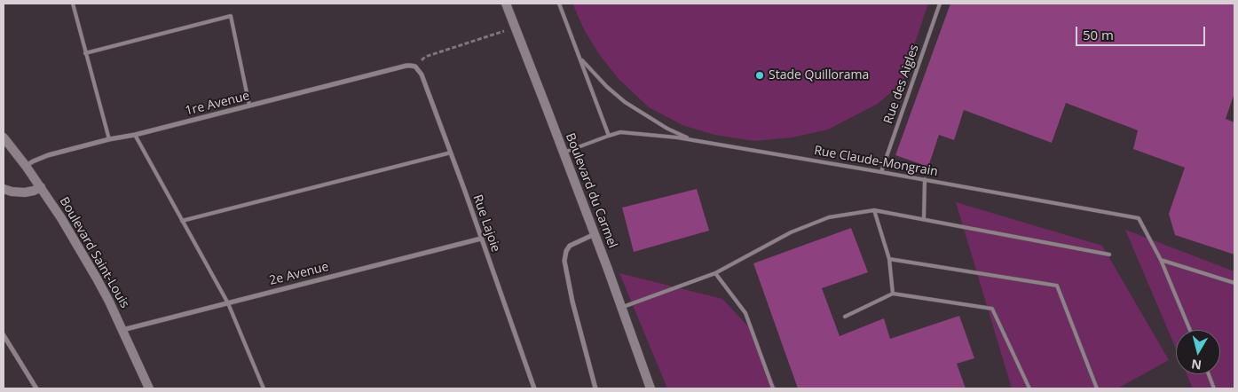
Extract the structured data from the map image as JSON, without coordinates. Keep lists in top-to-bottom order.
{
  "streets": {
    "street": [
      "1re Avenue",
      "Boulevard du Carmel",
      "Rue Lajoie",
      "Boulevard Saint-Louis",
      "2e Avenue"
    ],
    "lane": ["Rue des Aigles", "Rue Claude-Mongrain"]
  },
  "crossings": [
    ["Rue des Aigles", "Rue Claude-Mongrain"],
    ["1re Avenue", "Rue Lajoie"],
    ["1re Avenue", "Boulevard Saint-Louis"],
    ["Rue Claude-Mongrain", "Boulevard du Carmel"],
    ["Rue Lajoie", "2e Avenue"],
    ["Boulevard Saint-Louis", "2e Avenue"]
  ],
  "places": ["Stade Quillorama"],
  "scale_bar": "50 m",
  "north": "bottom"
}
